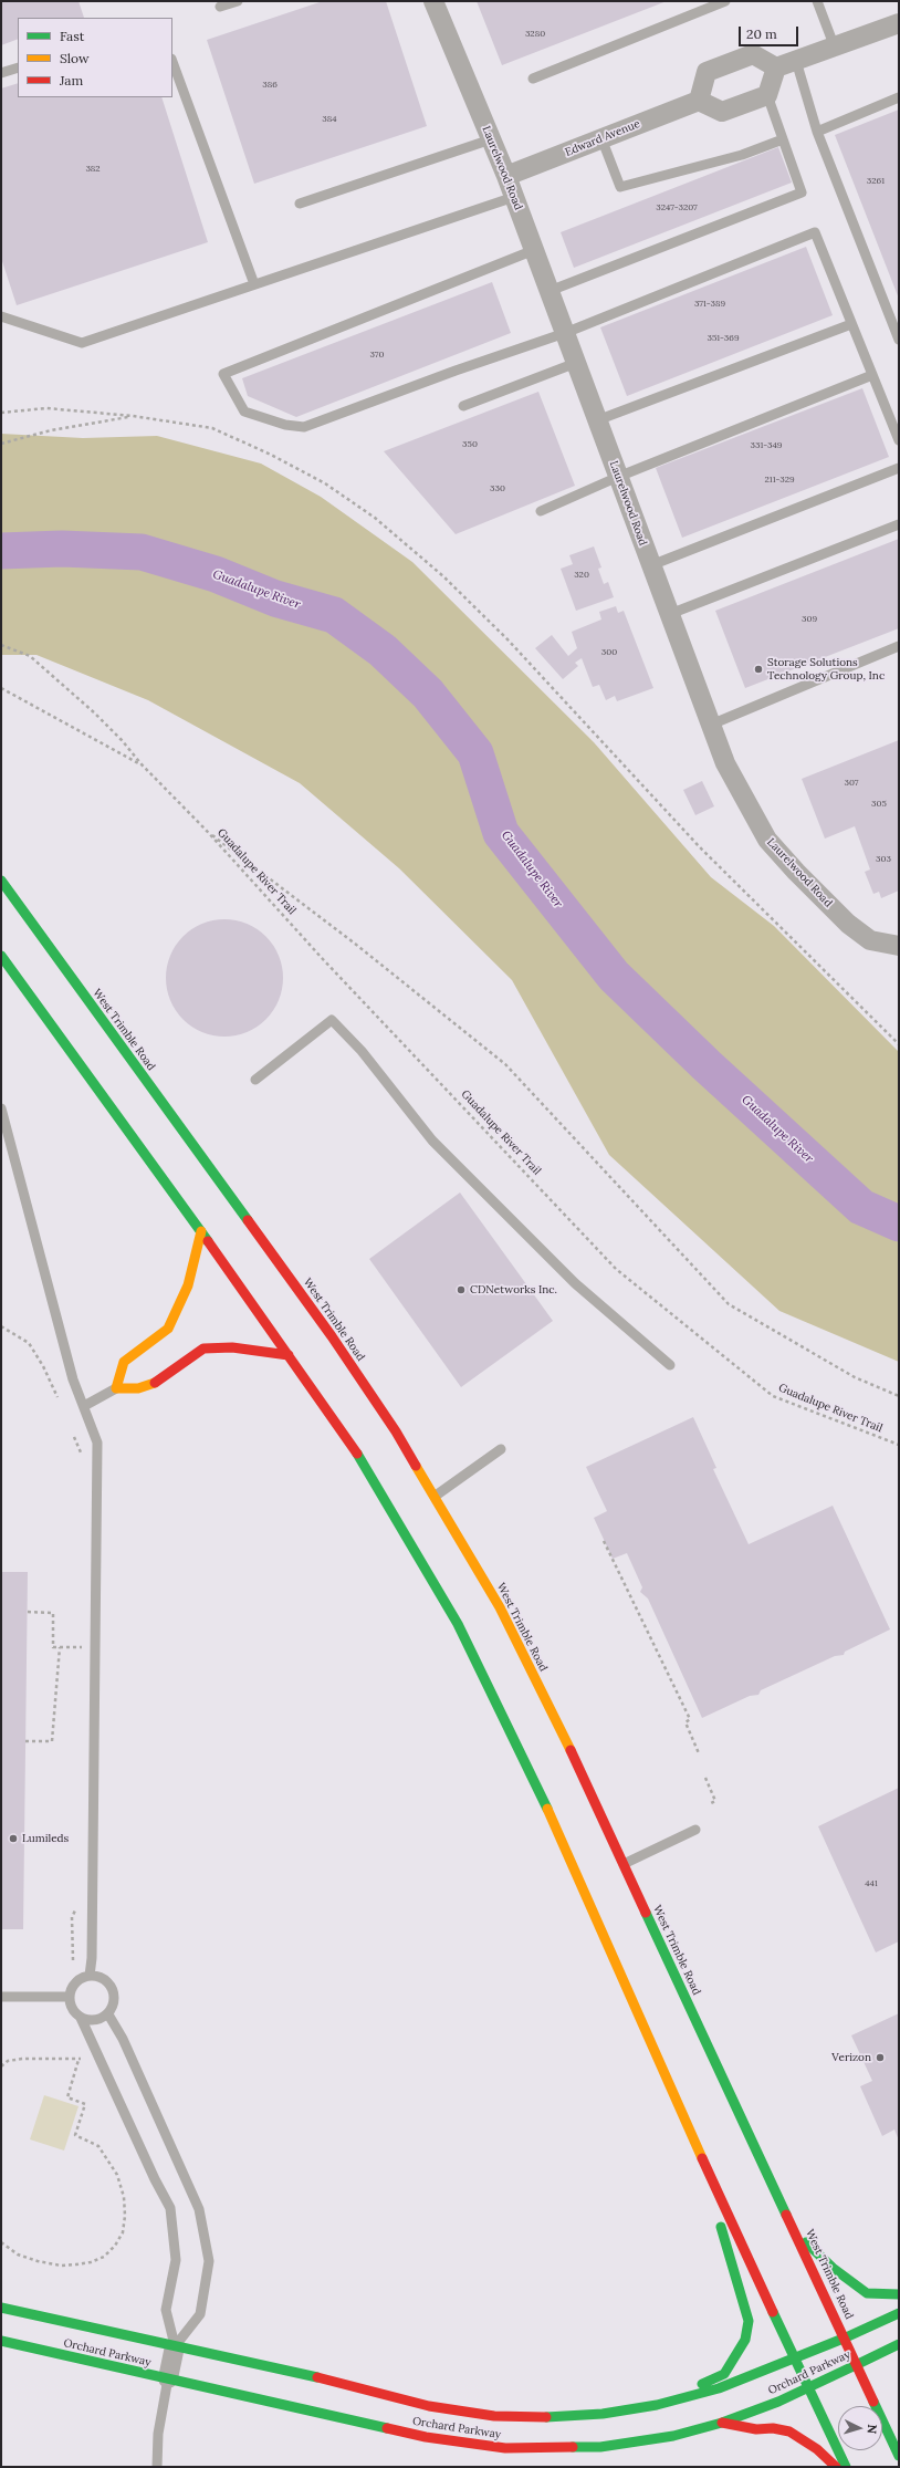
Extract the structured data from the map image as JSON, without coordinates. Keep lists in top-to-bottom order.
{
  "streets": {
    "main road": ["West Trimble Road", "Orchard Parkway"],
    "street": ["Edward Avenue", "Laurelwood Road"],
    "path": ["Guadalupe River Trail"]
  },
  "crossings": [
    ["Edward Avenue", "Laurelwood Road"],
    ["West Trimble Road", "Orchard Parkway"]
  ],
  "water": ["Guadalupe River"],
  "places": [
    "Storage Solutions Technology Group, Inc",
    "CDNetworks Inc.",
    "Lumileds",
    "Verizon"
  ],
  "house_numbers": [
    "3280",
    "386",
    "384",
    "382",
    "3261",
    "3247-3207",
    "371-389",
    "351-369",
    "370",
    "350",
    "331-349",
    "211-329",
    "330",
    "320",
    "309",
    "300",
    "307",
    "305",
    "303",
    "441"
  ],
  "legend": ["Fast", "Slow", "Jam"],
  "scale_bar": "20 m",
  "north": "right"
}
